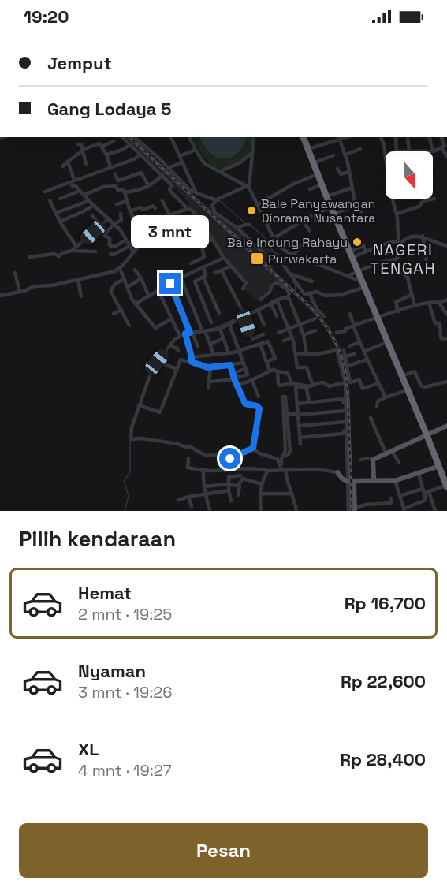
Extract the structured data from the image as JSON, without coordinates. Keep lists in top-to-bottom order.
{
  "districts": ["NAGERI TENGAH"],
  "places": {
    "other": ["Bale Panyawangan Diorama Nusantara", "Bale Indung Rahayu"],
    "transit": ["Purwakarta"]
  },
  "north": "bottom",
  "page": {
    "status": "19:20",
    "banner": ["Jemput", "Gang Lodaya 5"],
    "bubble": "3 mnt",
    "heading": "Pilih kendaraan",
    "list": [
      {
        "name": "Hemat",
        "note": "2 mnt · 19:25",
        "value": "Rp 16,700"
      },
      {
        "name": "Nyaman",
        "note": "3 mnt · 19:26",
        "value": "Rp 22,600"
      },
      {
        "name": "XL",
        "note": "4 mnt · 19:27",
        "value": "Rp 28,400"
      }
    ],
    "buttons": "Pesan"
  }
}
